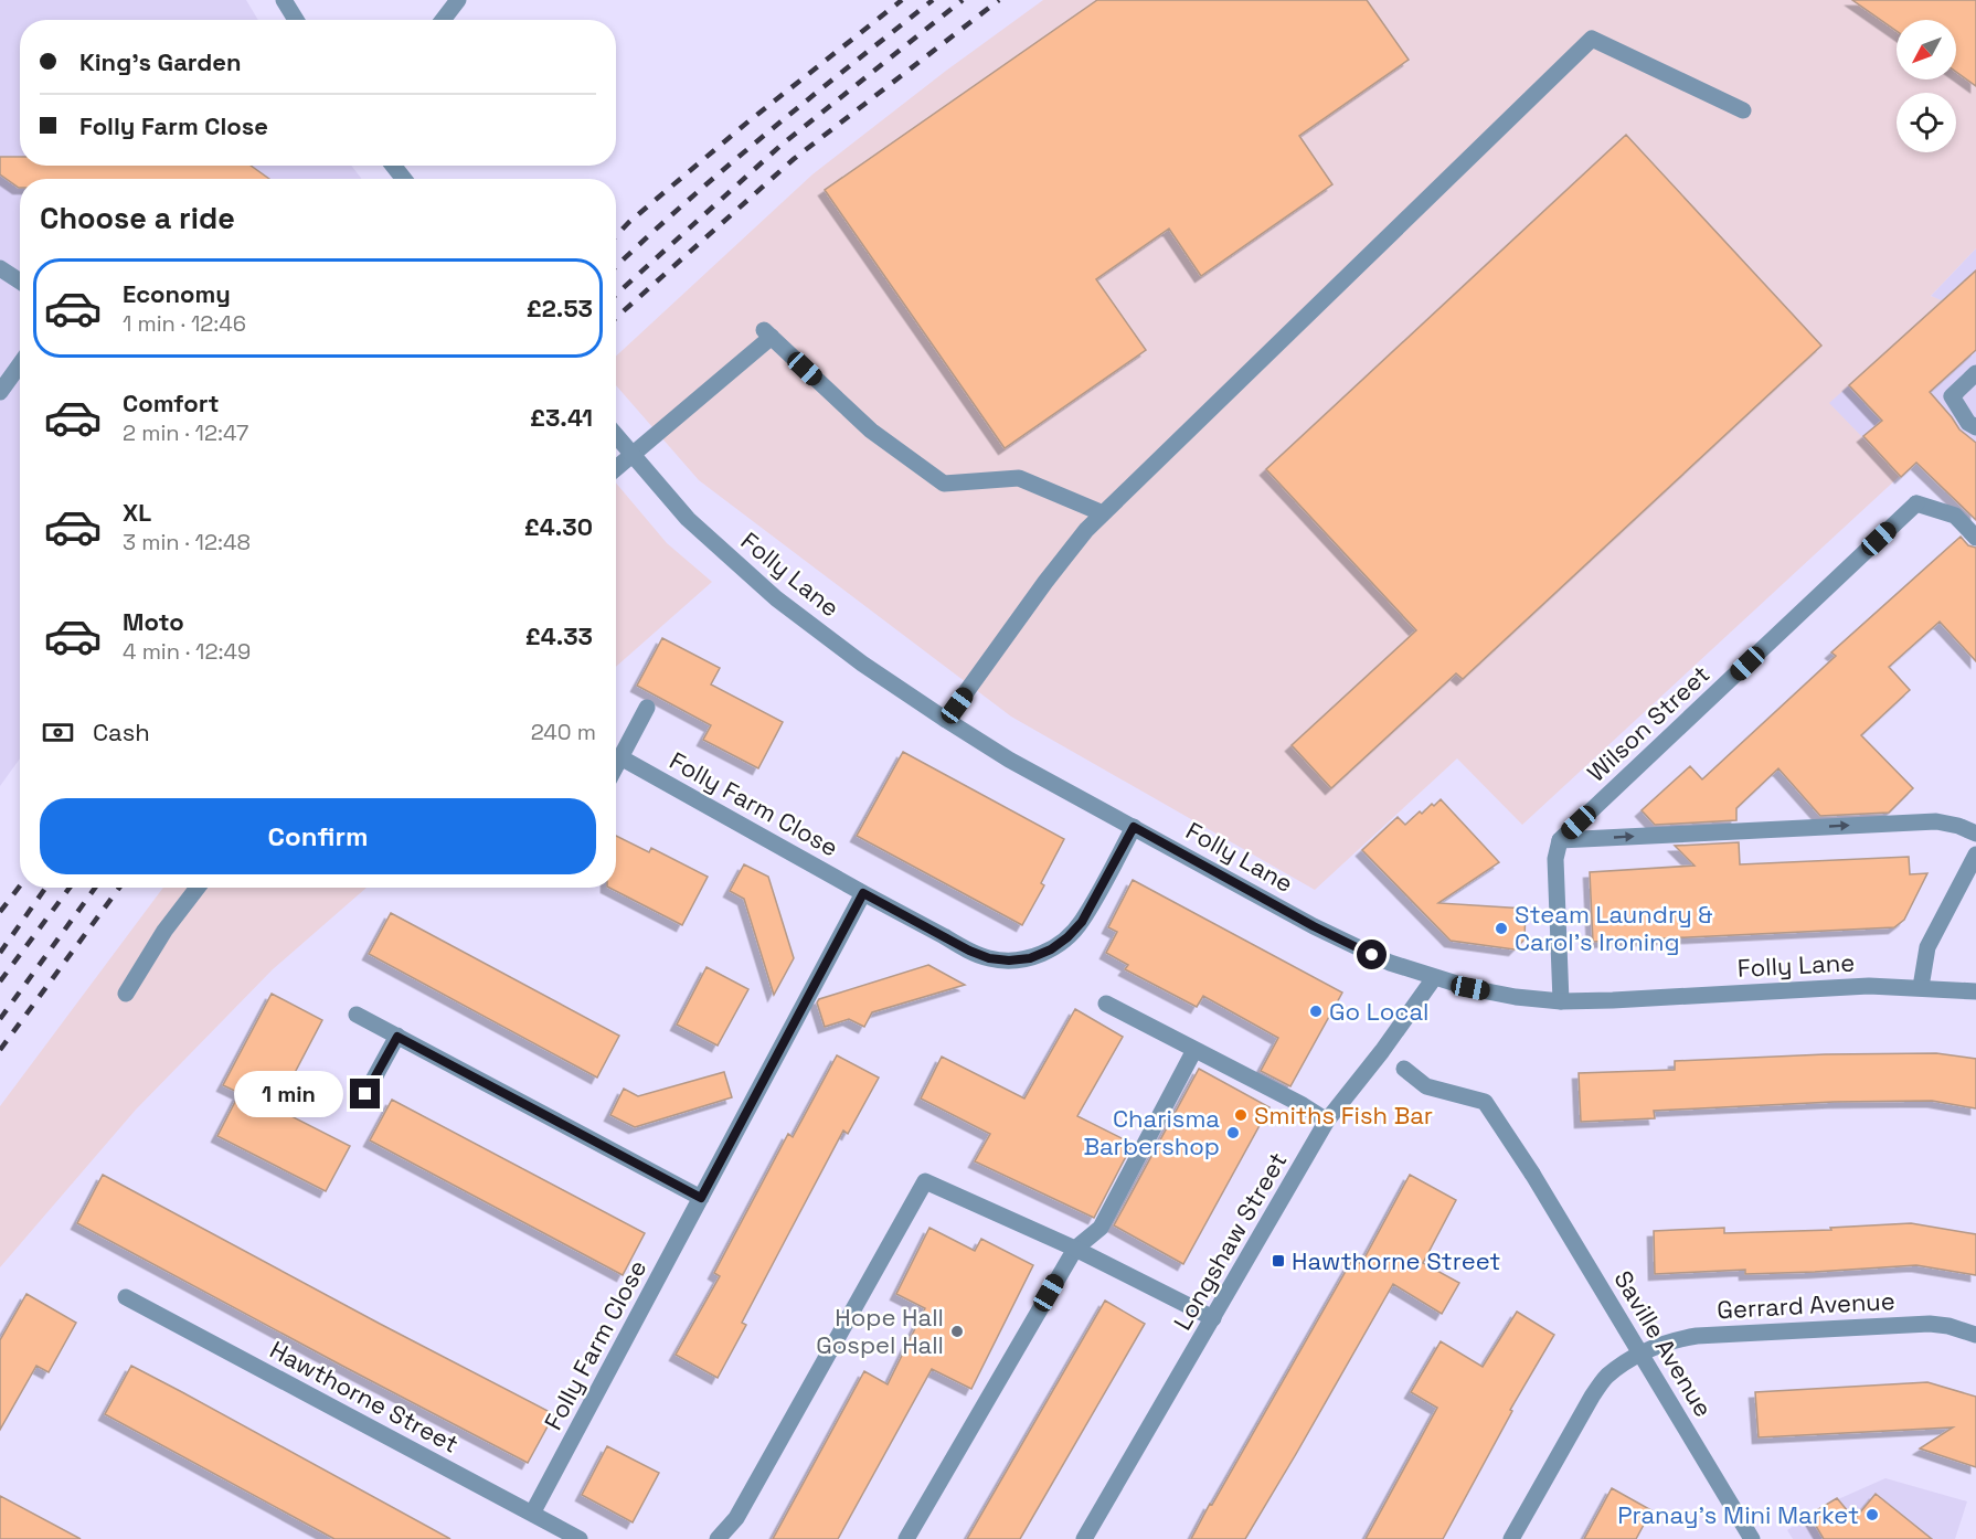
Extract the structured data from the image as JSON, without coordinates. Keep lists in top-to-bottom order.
{
  "streets": {
    "street": [
      "Folly Lane",
      "Wilson Street",
      "Folly Farm Close",
      "Longshaw Street",
      "Gerrard Avenue",
      "Saville Avenue",
      "Hawthorne Street"
    ]
  },
  "crossings": [
    ["Folly Lane", "Folly Farm Close"],
    ["Folly Lane", "Longshaw Street"],
    ["Folly Farm Close", "Hawthorne Street"],
    ["Gerrard Avenue", "Saville Avenue"]
  ],
  "places": {
    "other": [
      "Steam Laundry & Carol's Ironing",
      "Go Local",
      "Smiths Fish Bar",
      "Charisma Barbershop",
      "Hope Hall Gospel Hall",
      "Pranay's Mini Market"
    ],
    "transit": ["Hawthorne Street"]
  },
  "north": "bottom left",
  "page": {
    "banner": ["King's Garden", "Folly Farm Close"],
    "heading": "Choose a ride",
    "list": [
      {
        "name": "Economy",
        "note": "1 min · 12:46",
        "value": "£2.53"
      },
      {
        "name": "Comfort",
        "note": "2 min · 12:47",
        "value": "£3.41"
      },
      {
        "name": "XL",
        "note": "3 min · 12:48",
        "value": "£4.30"
      },
      {
        "name": "Moto",
        "note": "4 min · 12:49",
        "value": "£4.33"
      }
    ],
    "pay": ["Cash", "240 m"],
    "buttons": "Confirm",
    "bubble": "1 min"
  }
}
